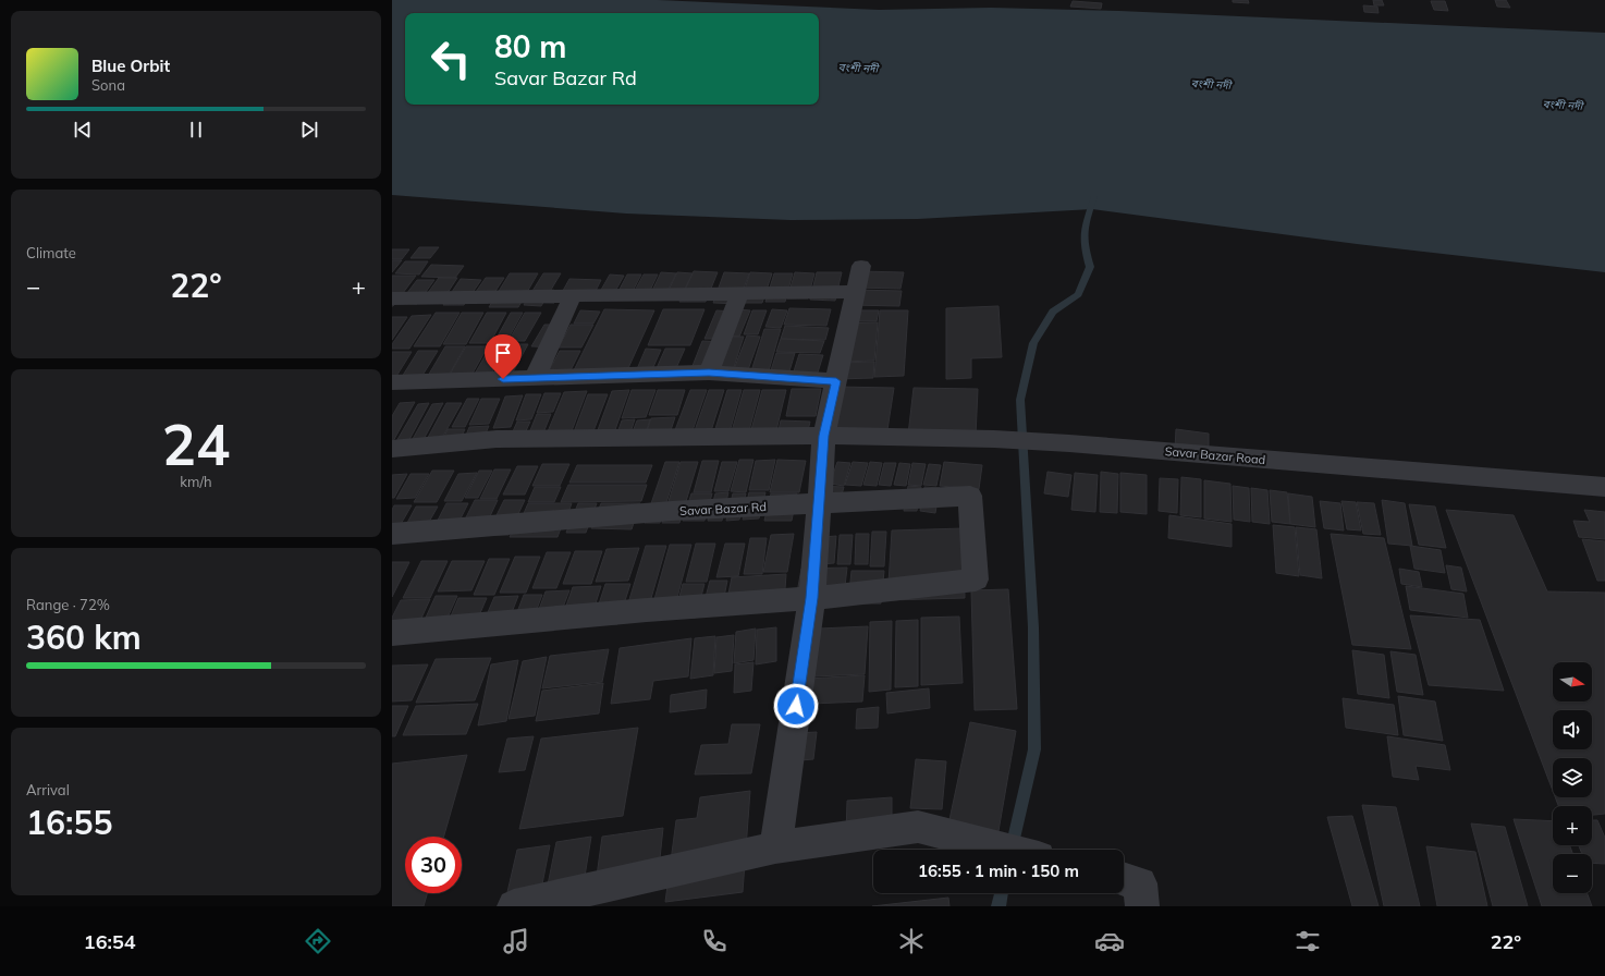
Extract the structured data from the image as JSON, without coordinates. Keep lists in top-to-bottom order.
{
  "streets": {
    "street": ["Savar Bazar Road", "Savar Bazar Rd"]
  },
  "water": ["বংশী নদী"],
  "north": "right",
  "page": {
    "turn": ["80 m", "Savar Bazar Rd"],
    "song": ["Blue Orbit", "Sona"],
    "tile": [
      "Climate",
      ["24", "km/h"],
      ["Range · 72%", "360 km"],
      ["Arrival", "16:55"]
    ],
    "heat": ["−", "22°", "+"],
    "map_buttons": ["+", "−"],
    "limit": "30",
    "trip": "16:55 · 1 min · 150 m",
    "tabs": ["16:54", "22°"]
  }
}
